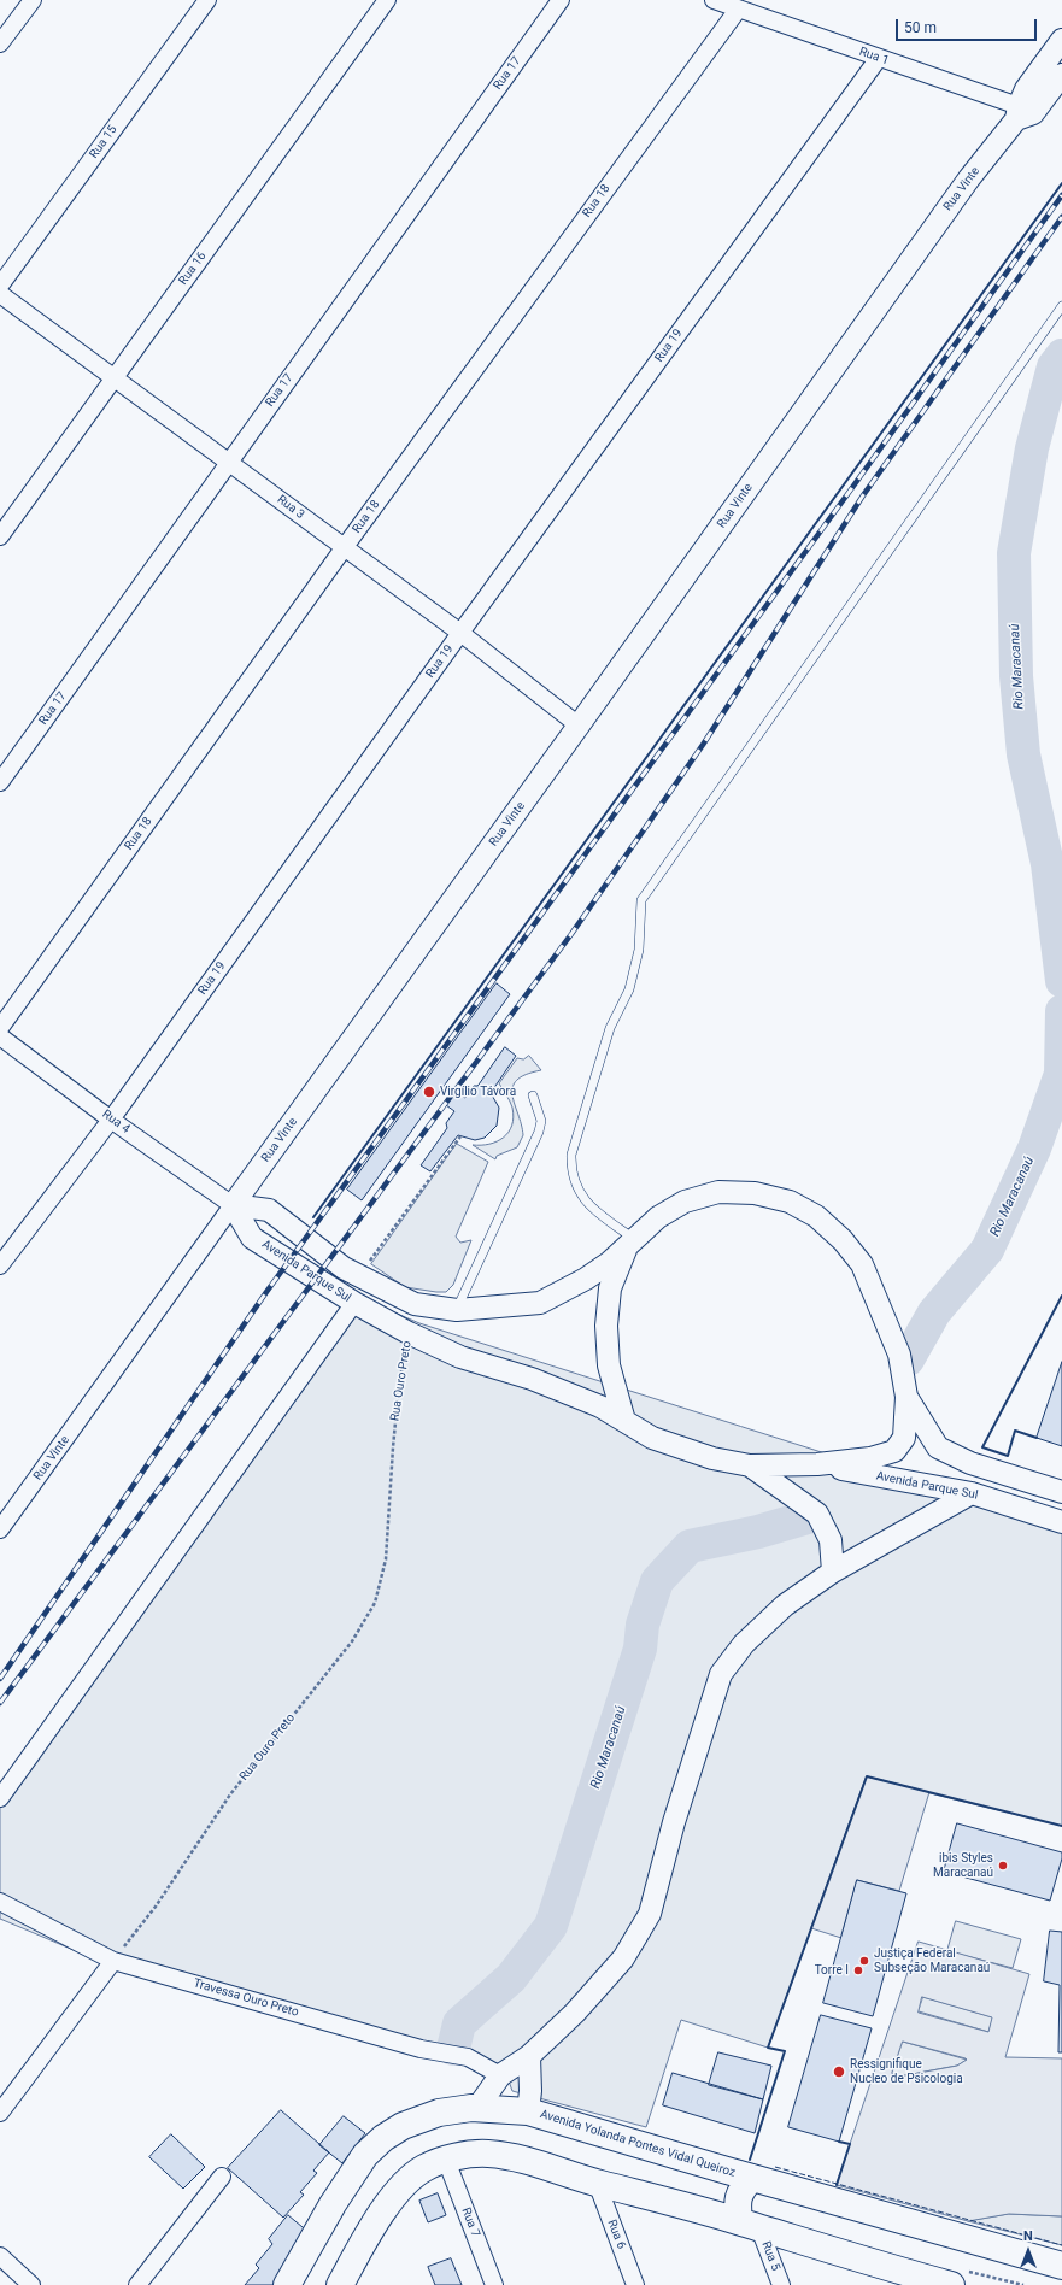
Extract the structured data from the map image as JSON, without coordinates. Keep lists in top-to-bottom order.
{
  "streets": {
    "main road": ["Avenida Yolanda Pontes Vidal Queiroz"],
    "street": [
      "Rua 1",
      "Rua 17",
      "Rua 15",
      "Rua Vinte",
      "Rua 18",
      "Rua 16",
      "Rua 19",
      "Rua 3",
      "Rua 4",
      "Avenida Parque Sul",
      "Travessa Ouro Preto",
      "Rua 7",
      "Rua 6",
      "Rua 5"
    ],
    "path": ["Rua Ouro Preto"]
  },
  "crossings": [
    ["Rua 1", "Rua Vinte"],
    ["Rua 1", "Rua 18"],
    ["Rua 1", "Rua 19"],
    ["Rua 17", "Rua 3"],
    ["Rua Vinte", "Rua 3"],
    ["Rua Vinte", "Rua 4"],
    ["Rua Vinte", "Avenida Parque Sul"],
    ["Rua 18", "Rua 3"],
    ["Rua 16", "Rua 3"],
    ["Rua 19", "Rua 3"],
    ["Rua 19", "Rua 4"],
    ["Rua 4", "Avenida Parque Sul"],
    ["Avenida Parque Sul", "Rua Ouro Preto"],
    ["Rua Ouro Preto", "Travessa Ouro Preto"]
  ],
  "water": ["Rio Maracanaú"],
  "places": [
    "Virgílio Távora",
    "ibis Styles Maracanaú",
    "Justiça Federal Subseção Maracanaú",
    "Torre I",
    "Ressignifique Nucleo de Psicologia"
  ],
  "scale_bar": "50 m",
  "north": "top"
}
